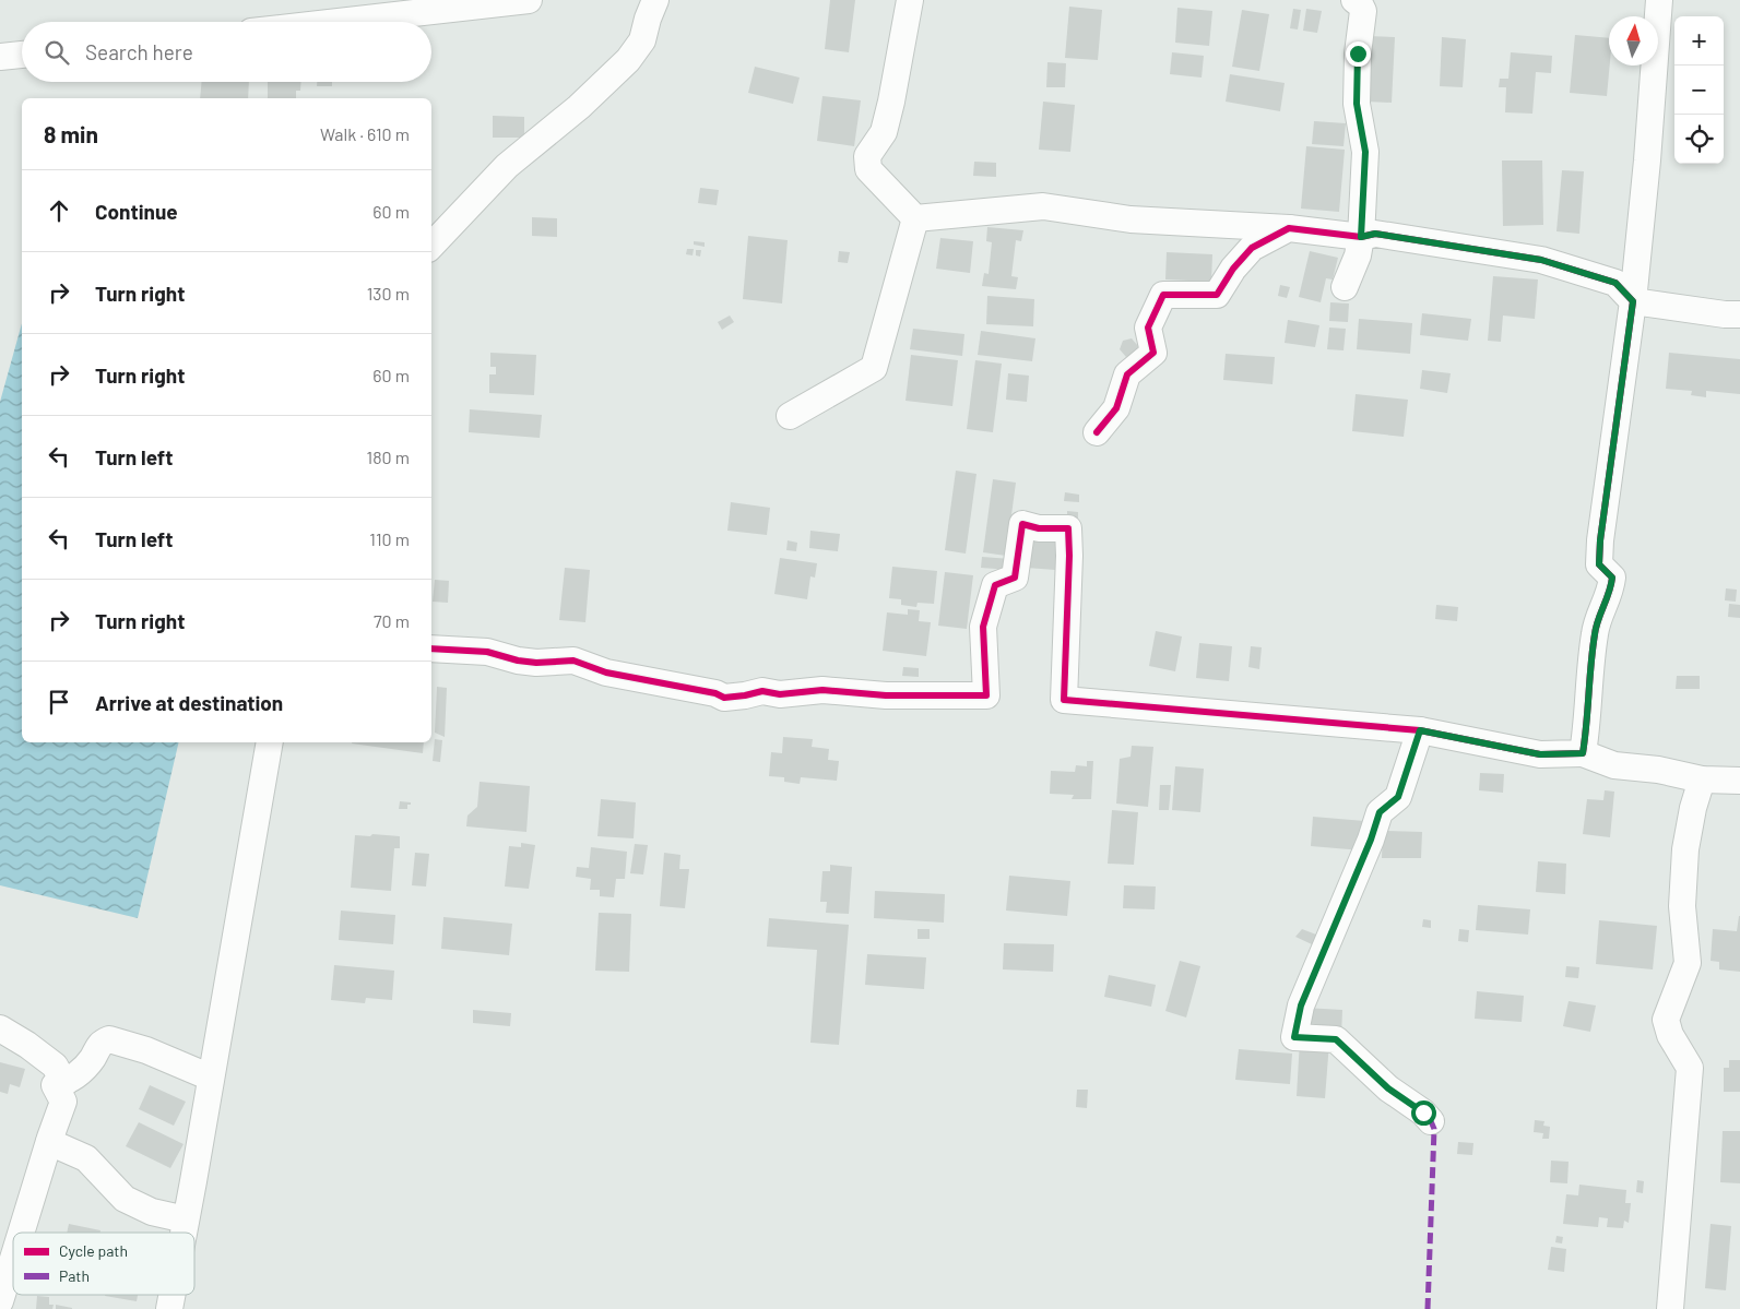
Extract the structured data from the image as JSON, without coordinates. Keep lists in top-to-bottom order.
{
  "legend": ["Cycle path", "Path"],
  "north": "top",
  "page": {
    "map_buttons": ["+", "−"],
    "search": "Search here",
    "heading": ["8 min", "Walk · 610 m"],
    "list": [
      ["Continue", "60 m"],
      ["Turn right", "130 m"],
      ["Turn right", "60 m"],
      ["Turn left", "180 m"],
      ["Turn left", "110 m"],
      ["Turn right", "70 m"],
      "Arrive at destination"
    ]
  }
}
